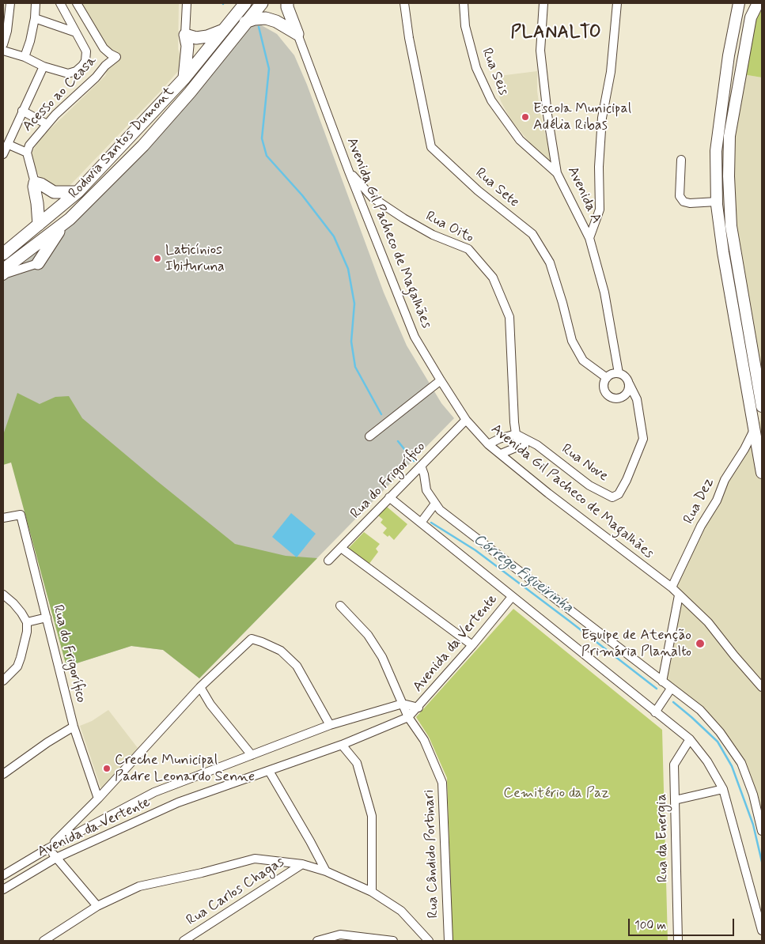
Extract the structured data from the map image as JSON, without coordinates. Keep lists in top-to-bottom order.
{
  "streets": {
    "highway": ["Rodovia Santos Dumont"],
    "street": [
      "Rua Seis",
      "Acesso ao Ceasa",
      "Rua Sete",
      "Avenida A",
      "Rua Oito",
      "Avenida Gil Pacheco de Magalhães",
      "Rua Nove",
      "Rua do Frigorífico",
      "Rua Dez",
      "Avenida da Vertente",
      "Rua da Energia",
      "Rua Cândido Portinari",
      "Rua Carlos Chagas"
    ]
  },
  "crossings": [
    ["Rua Seis", "Avenida A"],
    ["Rua Sete", "Avenida A"],
    ["Rua Sete", "Rua Nove"],
    ["Avenida A", "Rua Nove"],
    ["Rua Oito", "Avenida Gil Pacheco de Magalhães"],
    ["Rua Oito", "Rua Nove"],
    ["Avenida Gil Pacheco de Magalhães", "Rua do Frigorífico"],
    ["Avenida Gil Pacheco de Magalhães", "Rua Dez"],
    ["Avenida da Vertente", "Rua Cândido Portinari"]
  ],
  "districts": ["PLANALTO"],
  "water": ["Córrego Figueirinha"],
  "parks": ["Cemitério da Paz"],
  "places": [
    "Escola Municipal Adélia Ribas",
    "Laticínios Ibituruna",
    "Equipe de Atenção Primária Planalto",
    "Creche Municipal Padre Leonardo Senne"
  ],
  "scale_bar": "100 m"
}
